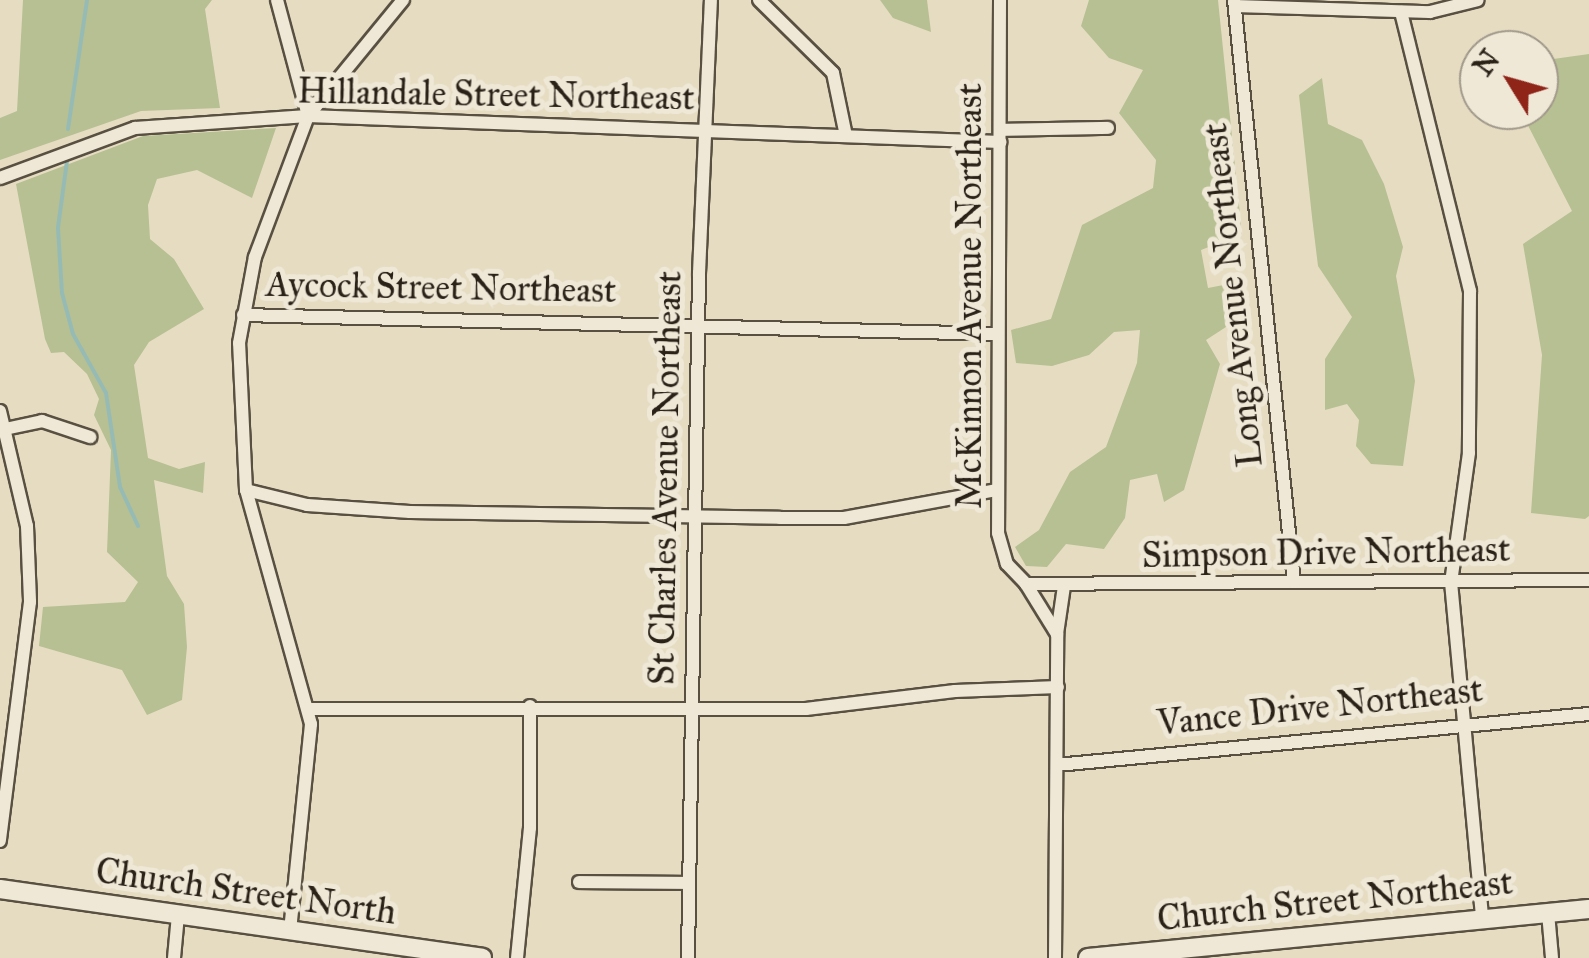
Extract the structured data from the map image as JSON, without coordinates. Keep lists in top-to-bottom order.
{
  "streets": {
    "main road": ["Church Street North", "Church Street Northeast"],
    "street": [
      "Hillandale Street Northeast",
      "Aycock Street Northeast",
      "Long Avenue Northeast",
      "McKinnon Avenue Northeast",
      "St Charles Avenue Northeast",
      "Simpson Drive Northeast",
      "Vance Drive Northeast"
    ]
  },
  "crossings": [
    ["Hillandale Street Northeast", "McKinnon Avenue Northeast"],
    ["Hillandale Street Northeast", "St Charles Avenue Northeast"],
    ["Aycock Street Northeast", "McKinnon Avenue Northeast"],
    ["Aycock Street Northeast", "St Charles Avenue Northeast"],
    ["Long Avenue Northeast", "Simpson Drive Northeast"]
  ],
  "north": "top left"
}
